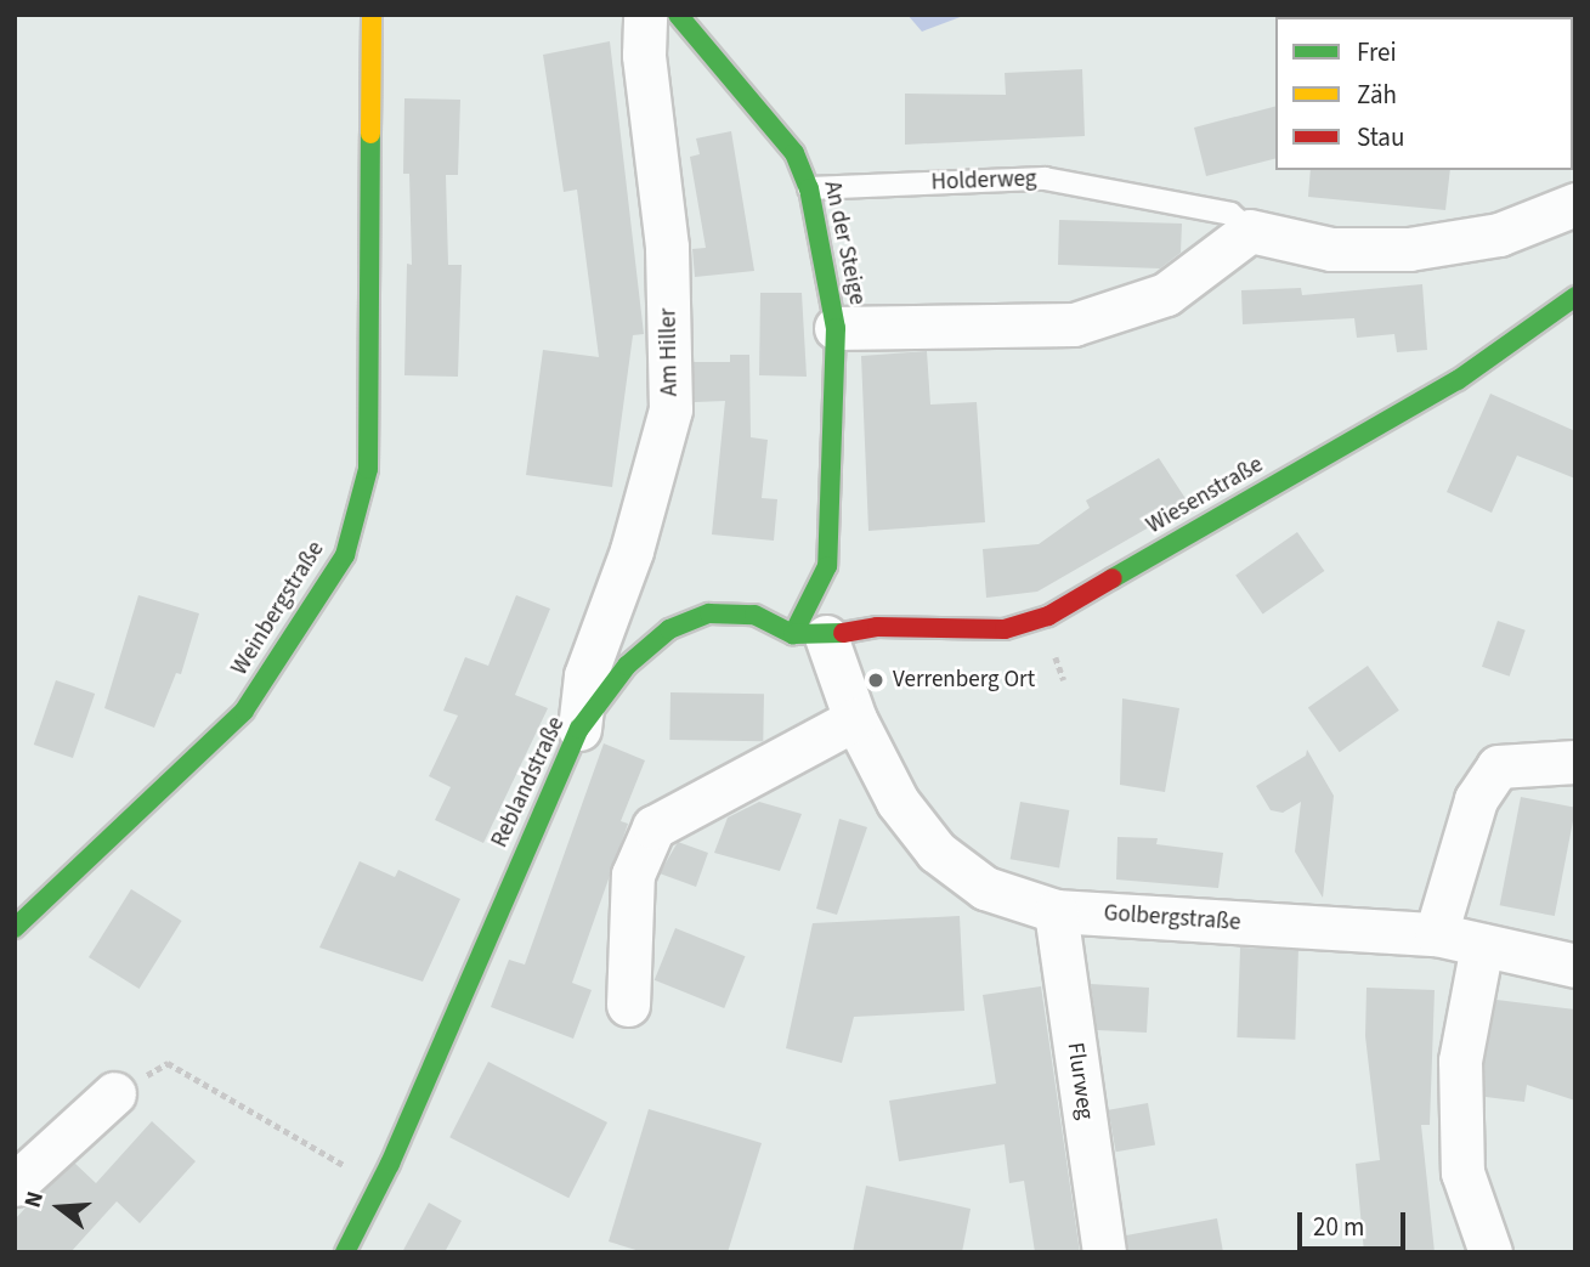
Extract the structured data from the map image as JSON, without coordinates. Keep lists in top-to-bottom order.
{
  "streets": {
    "street": [
      "Holderweg",
      "An der Steige",
      "Am Hiller",
      "Wiesenstraße",
      "Weinbergstraße",
      "Reblandstraße",
      "Golbergstraße",
      "Flurweg"
    ]
  },
  "crossings": [
    ["Holderweg", "An der Steige"],
    ["An der Steige", "Wiesenstraße"],
    ["An der Steige", "Reblandstraße"],
    ["An der Steige", "Golbergstraße"],
    ["Am Hiller", "Reblandstraße"],
    ["Wiesenstraße", "Reblandstraße"],
    ["Wiesenstraße", "Golbergstraße"],
    ["Reblandstraße", "Golbergstraße"],
    ["Golbergstraße", "Flurweg"]
  ],
  "places": ["Verrenberg Ort"],
  "legend": ["Frei", "Zäh", "Stau"],
  "scale_bar": "20 m",
  "north": "left"
}
